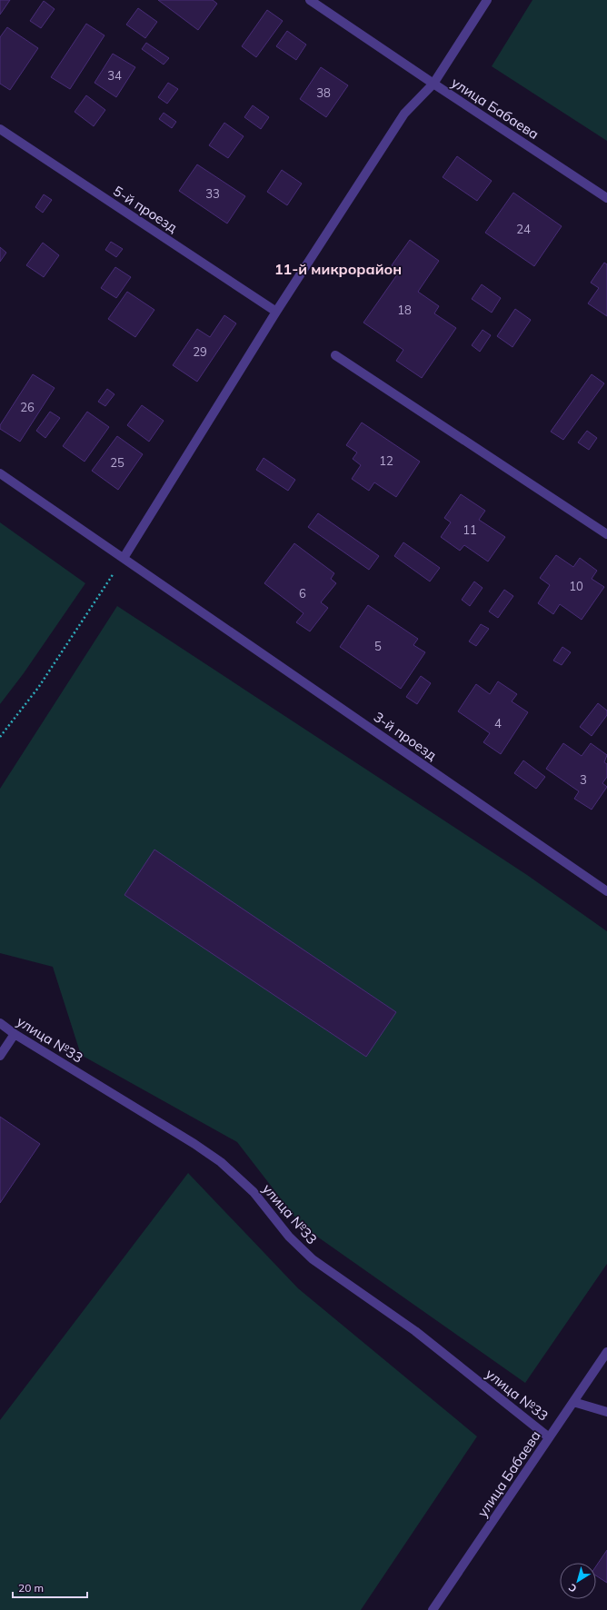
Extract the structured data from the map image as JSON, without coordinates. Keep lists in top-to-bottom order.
{
  "streets": {
    "street": [
      "улица Бабаева",
      "5-й проезд",
      "3-й проезд",
      "улица №33"
    ]
  },
  "crossings": [
    ["улица Бабаева", "улица №33"]
  ],
  "districts": ["11-й микрорайон"],
  "house_numbers": [
    "34",
    "38",
    "33",
    "24",
    "18",
    "29",
    "26",
    "12",
    "25",
    "11",
    "10",
    "6",
    "5",
    "4",
    "3"
  ],
  "scale_bar": "20 m",
  "north": "bottom left"
}
